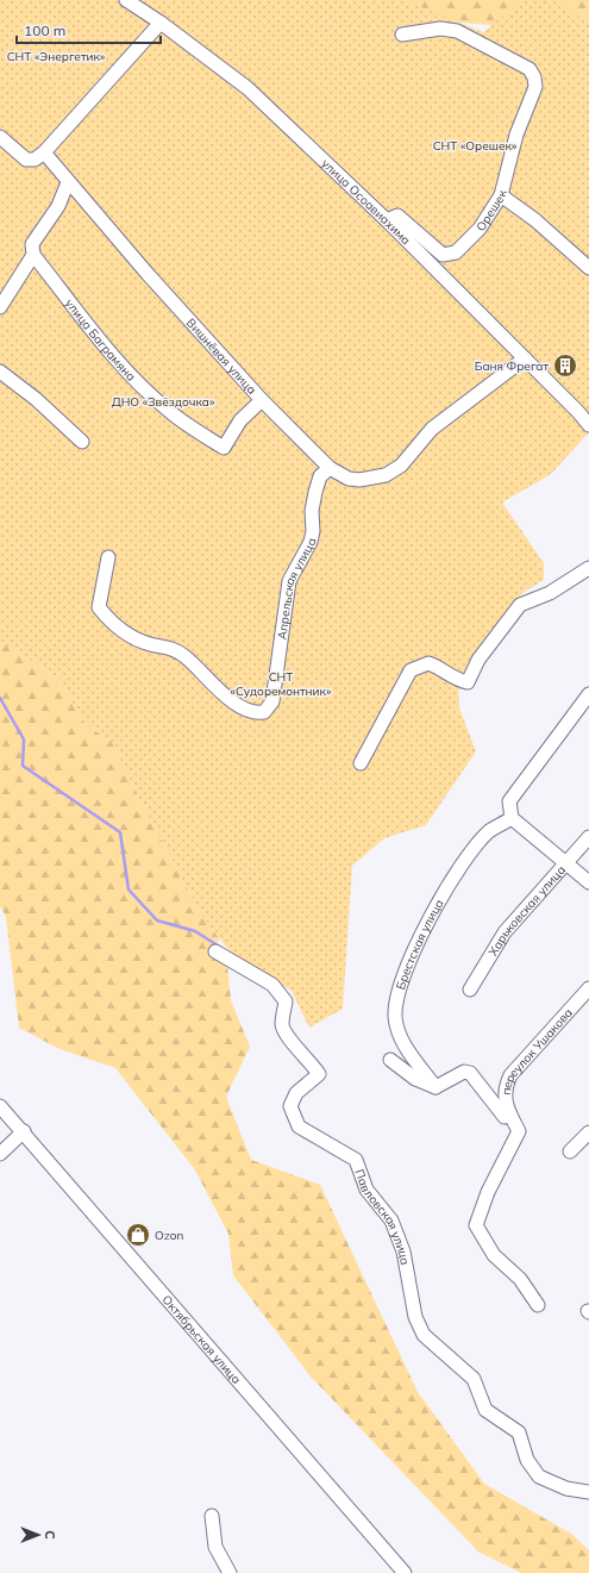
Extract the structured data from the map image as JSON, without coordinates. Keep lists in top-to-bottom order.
{
  "streets": {
    "street": [
      "улица Осоавиахима",
      "Орешек",
      "улица Баграмяна",
      "Вишнёвая улица",
      "Апрельская улица",
      "Харьковская улица",
      "Брестская улица",
      "переулок Ушакова",
      "Павловская улица",
      "Октябрьская улица"
    ]
  },
  "crossings": [
    ["улица Осоавиахима", "Орешек"],
    ["улица Осоавиахима", "Вишнёвая улица"],
    ["улица Баграмяна", "Вишнёвая улица"],
    ["Вишнёвая улица", "Апрельская улица"]
  ],
  "parks": [
    "СНТ «Энергетик»",
    "СНТ «Орешек»",
    "ДНО «Звёздочка»",
    "СНТ «Судоремонтник»"
  ],
  "places": {
    "building": ["Баня Фрегат"],
    "shop": ["Ozon"]
  },
  "scale_bar": "100 m",
  "north": "right"
}
